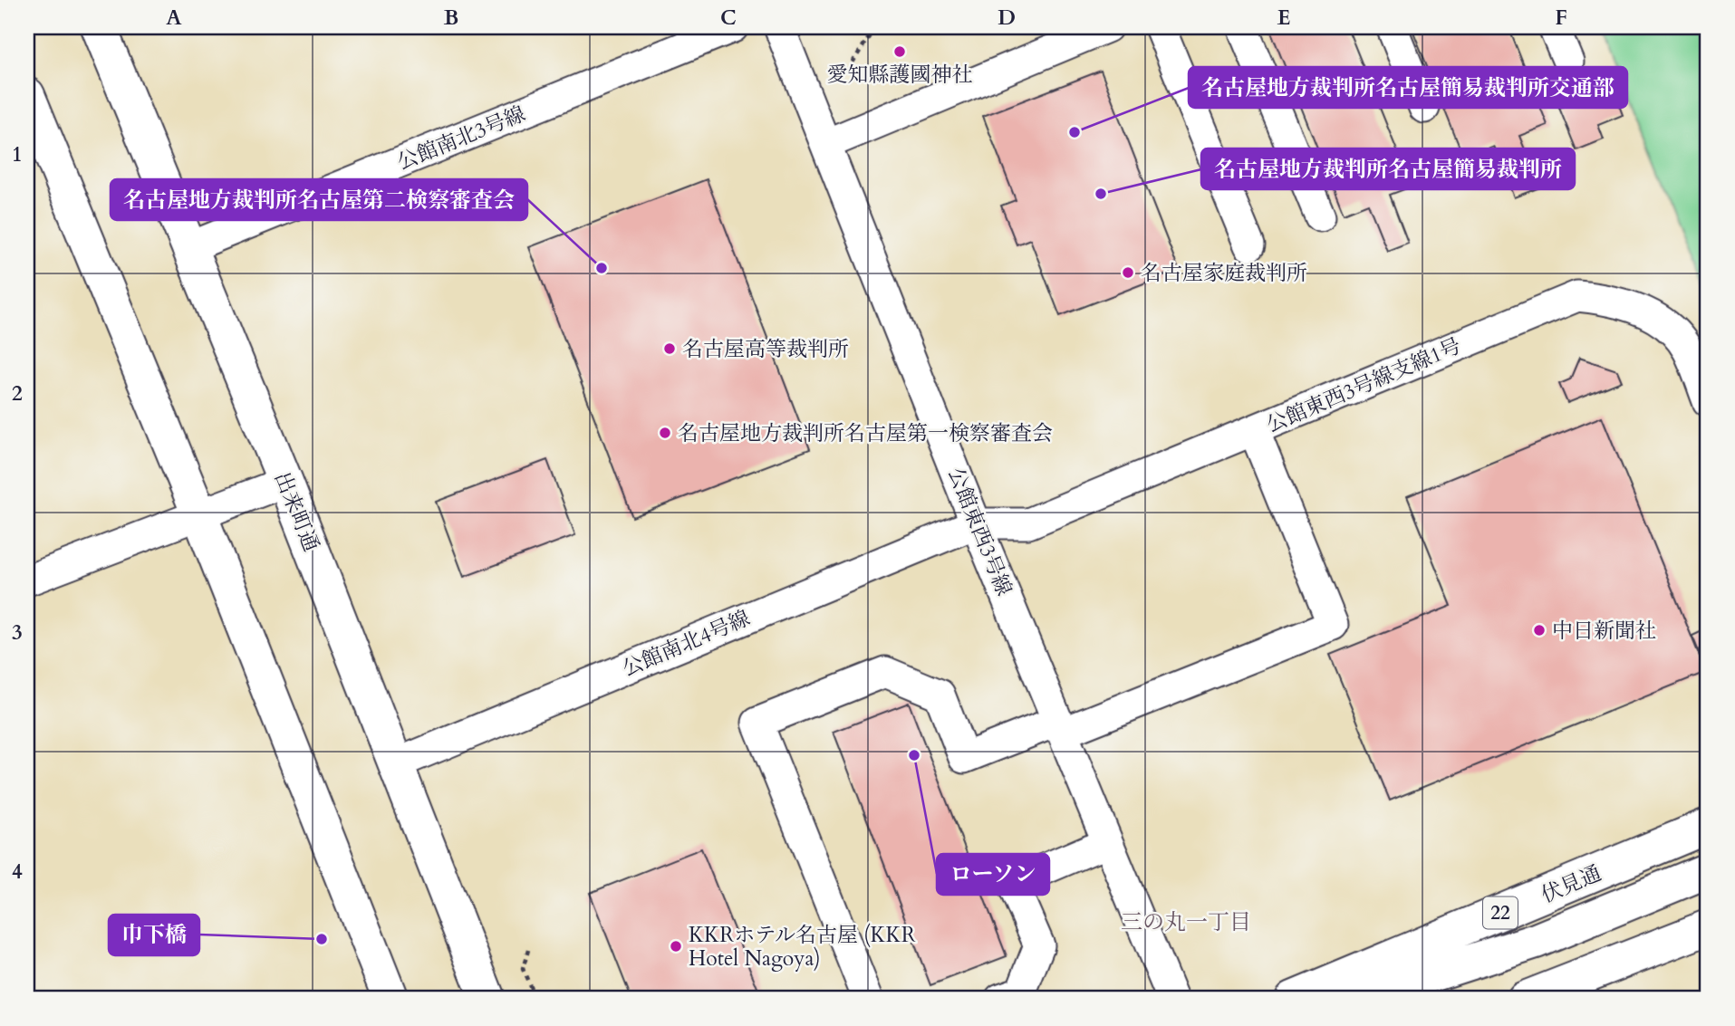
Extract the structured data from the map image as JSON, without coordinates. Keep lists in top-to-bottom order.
{
  "streets": {
    "main road": ["出来町通", "伏見通", "22"],
    "street": [
      "公館南北3号線",
      "公館東西3号線支線1号",
      "公館東西3号線",
      "公館南北4号線"
    ]
  },
  "crossings": [
    ["公館南北3号線", "出来町通"],
    ["公館東西3号線支線1号", "公館東西3号線"],
    ["公館東西3号線支線1号", "公館南北4号線"],
    ["出来町通", "公館南北4号線"],
    ["公館東西3号線", "公館南北4号線"]
  ],
  "districts": ["三の丸一丁目"],
  "places": [
    "愛知縣護國神社",
    "名古屋地方裁判所名古屋簡易裁判所交通部",
    "名古屋地方裁判所名古屋簡易裁判所",
    "名古屋地方裁判所名古屋第二検察審査会",
    "名古屋家庭裁判所",
    "名古屋高等裁判所",
    "名古屋地方裁判所名古屋第一検察審査会",
    "中日新聞社",
    "ローソン",
    "巾下橋",
    "KKRホテル名古屋 (KKR Hotel Nagoya)"
  ],
  "grid": {
    "columns": [
      "A",
      "B",
      "C",
      "D",
      "E",
      "F"
    ],
    "rows": [
      "1",
      "2",
      "3",
      "4"
    ]
  }
}
